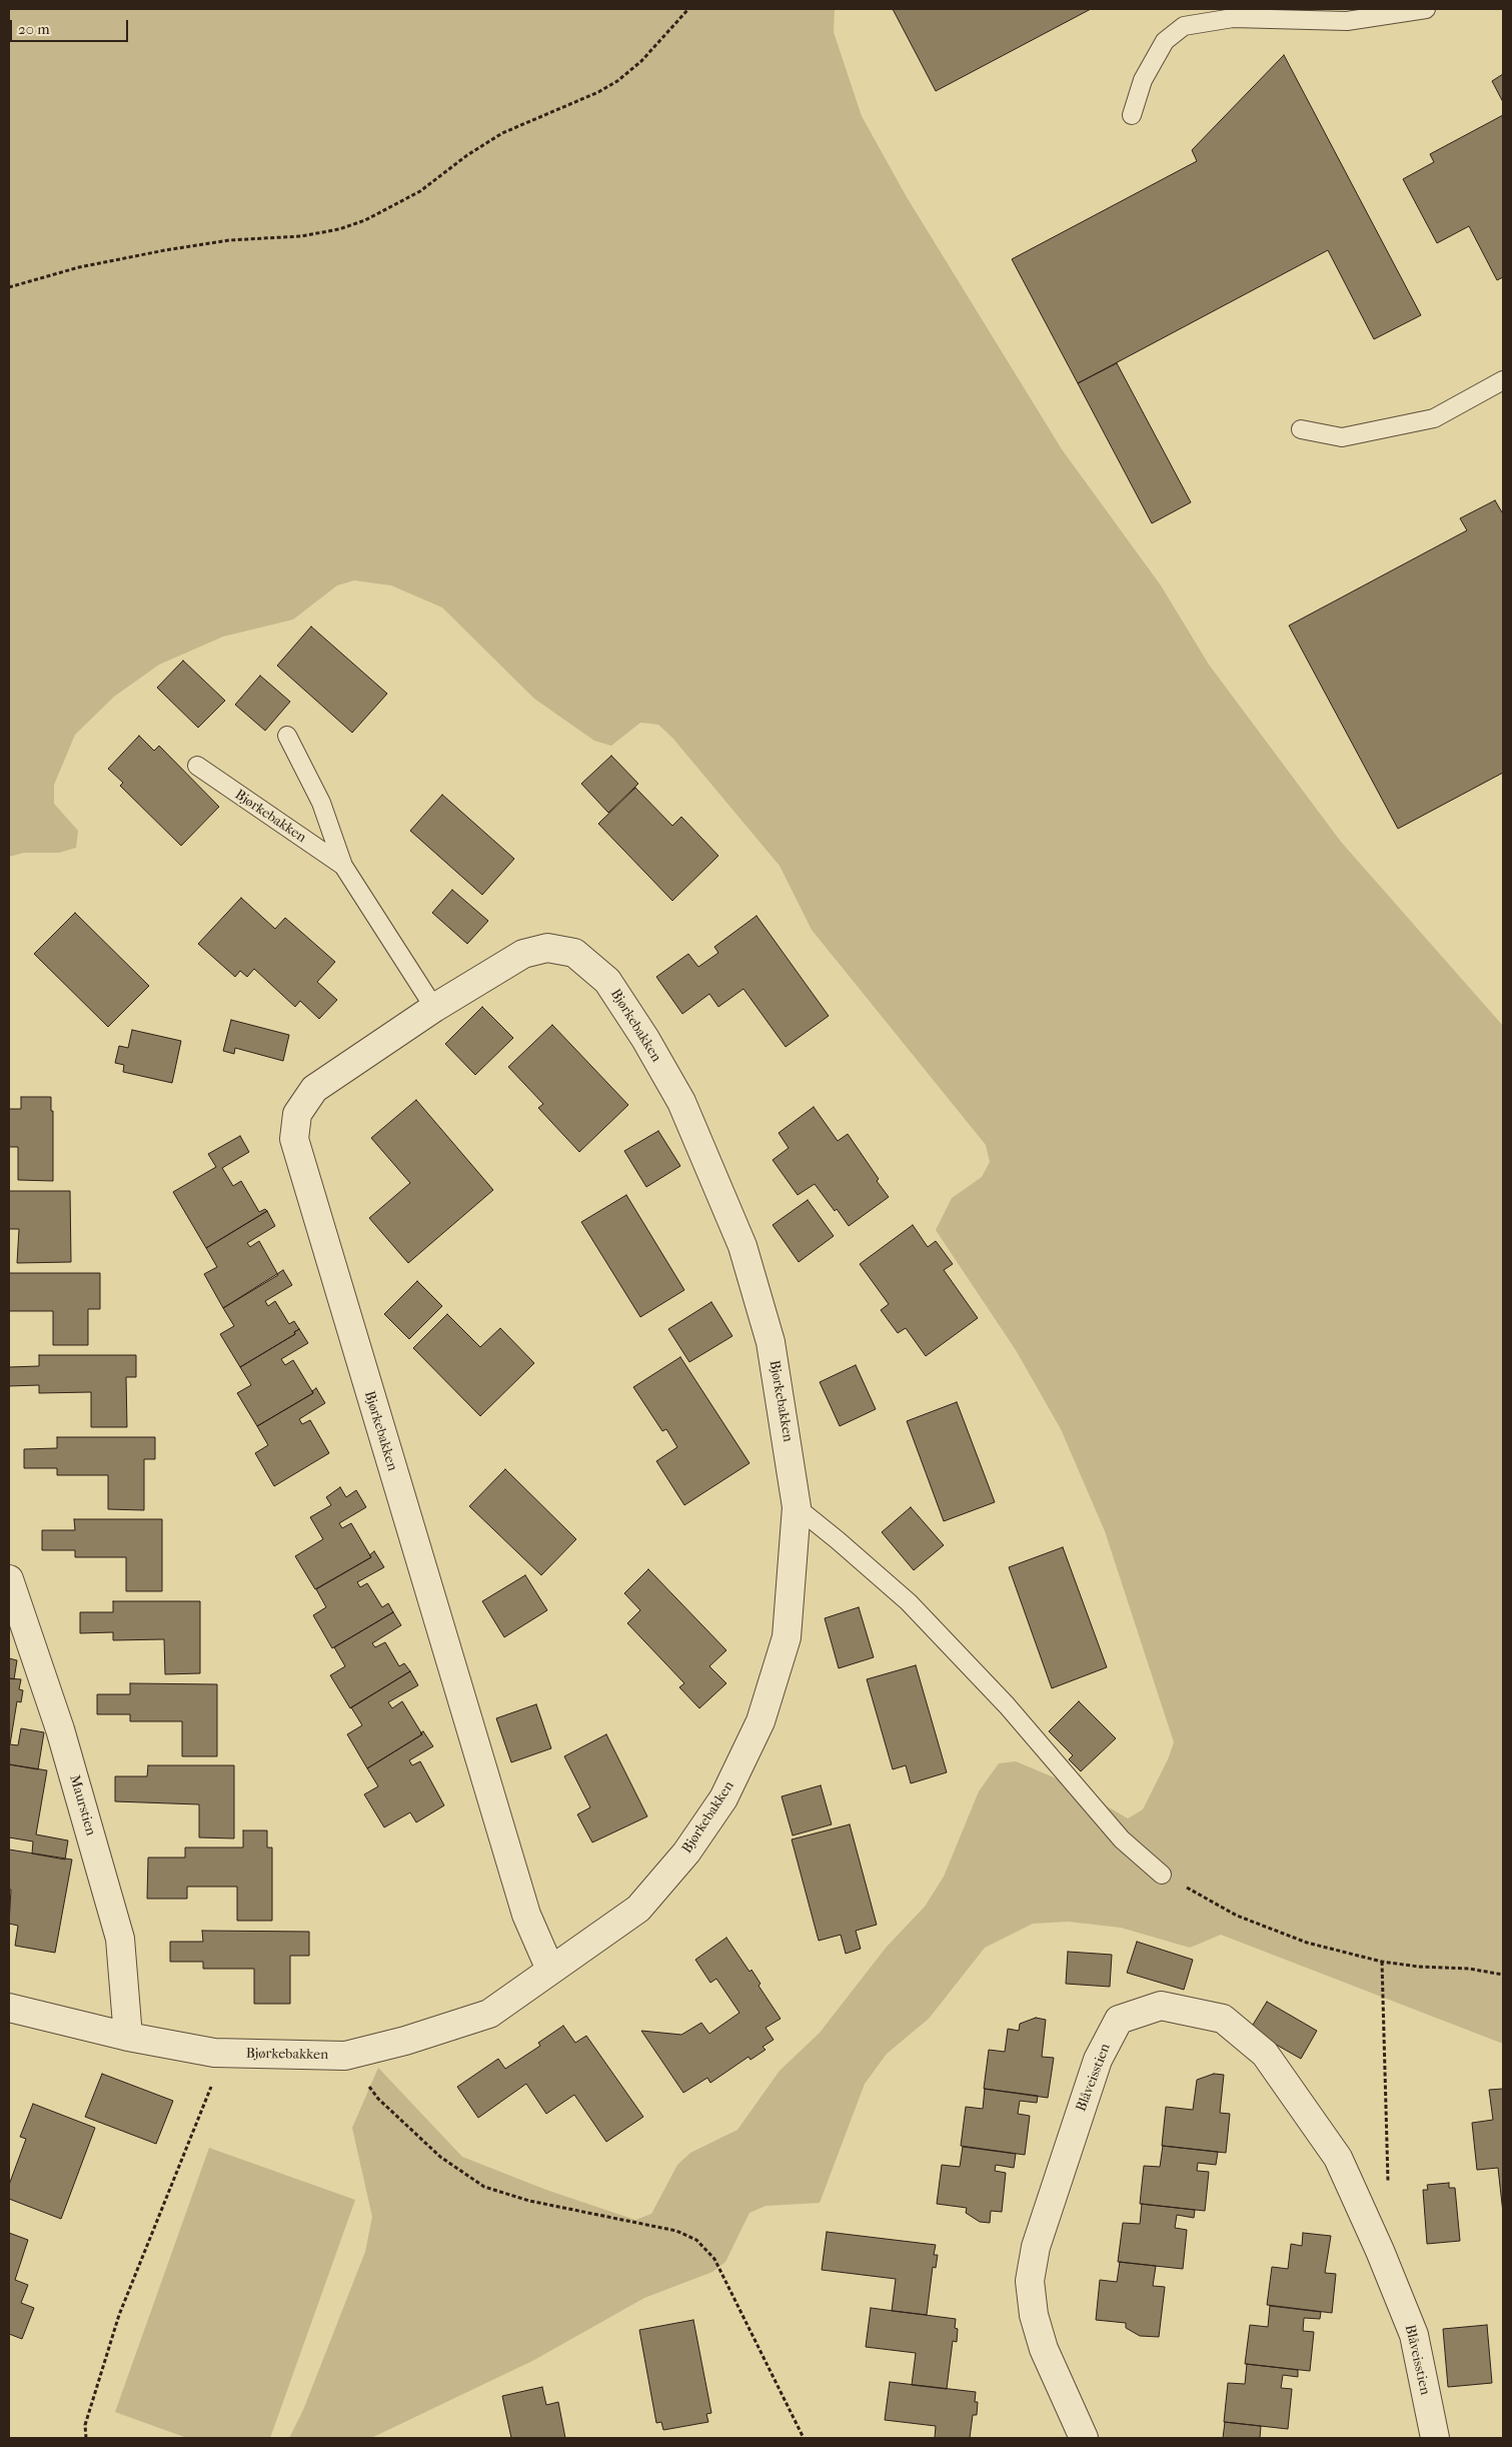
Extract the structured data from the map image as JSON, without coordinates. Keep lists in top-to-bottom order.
{
  "streets": {
    "street": ["Bjørkebakken", "Maurstien", "Blåveisstien"]
  },
  "crossings": [
    ["Bjørkebakken", "Maurstien"]
  ],
  "scale_bar": "20 m"
}
